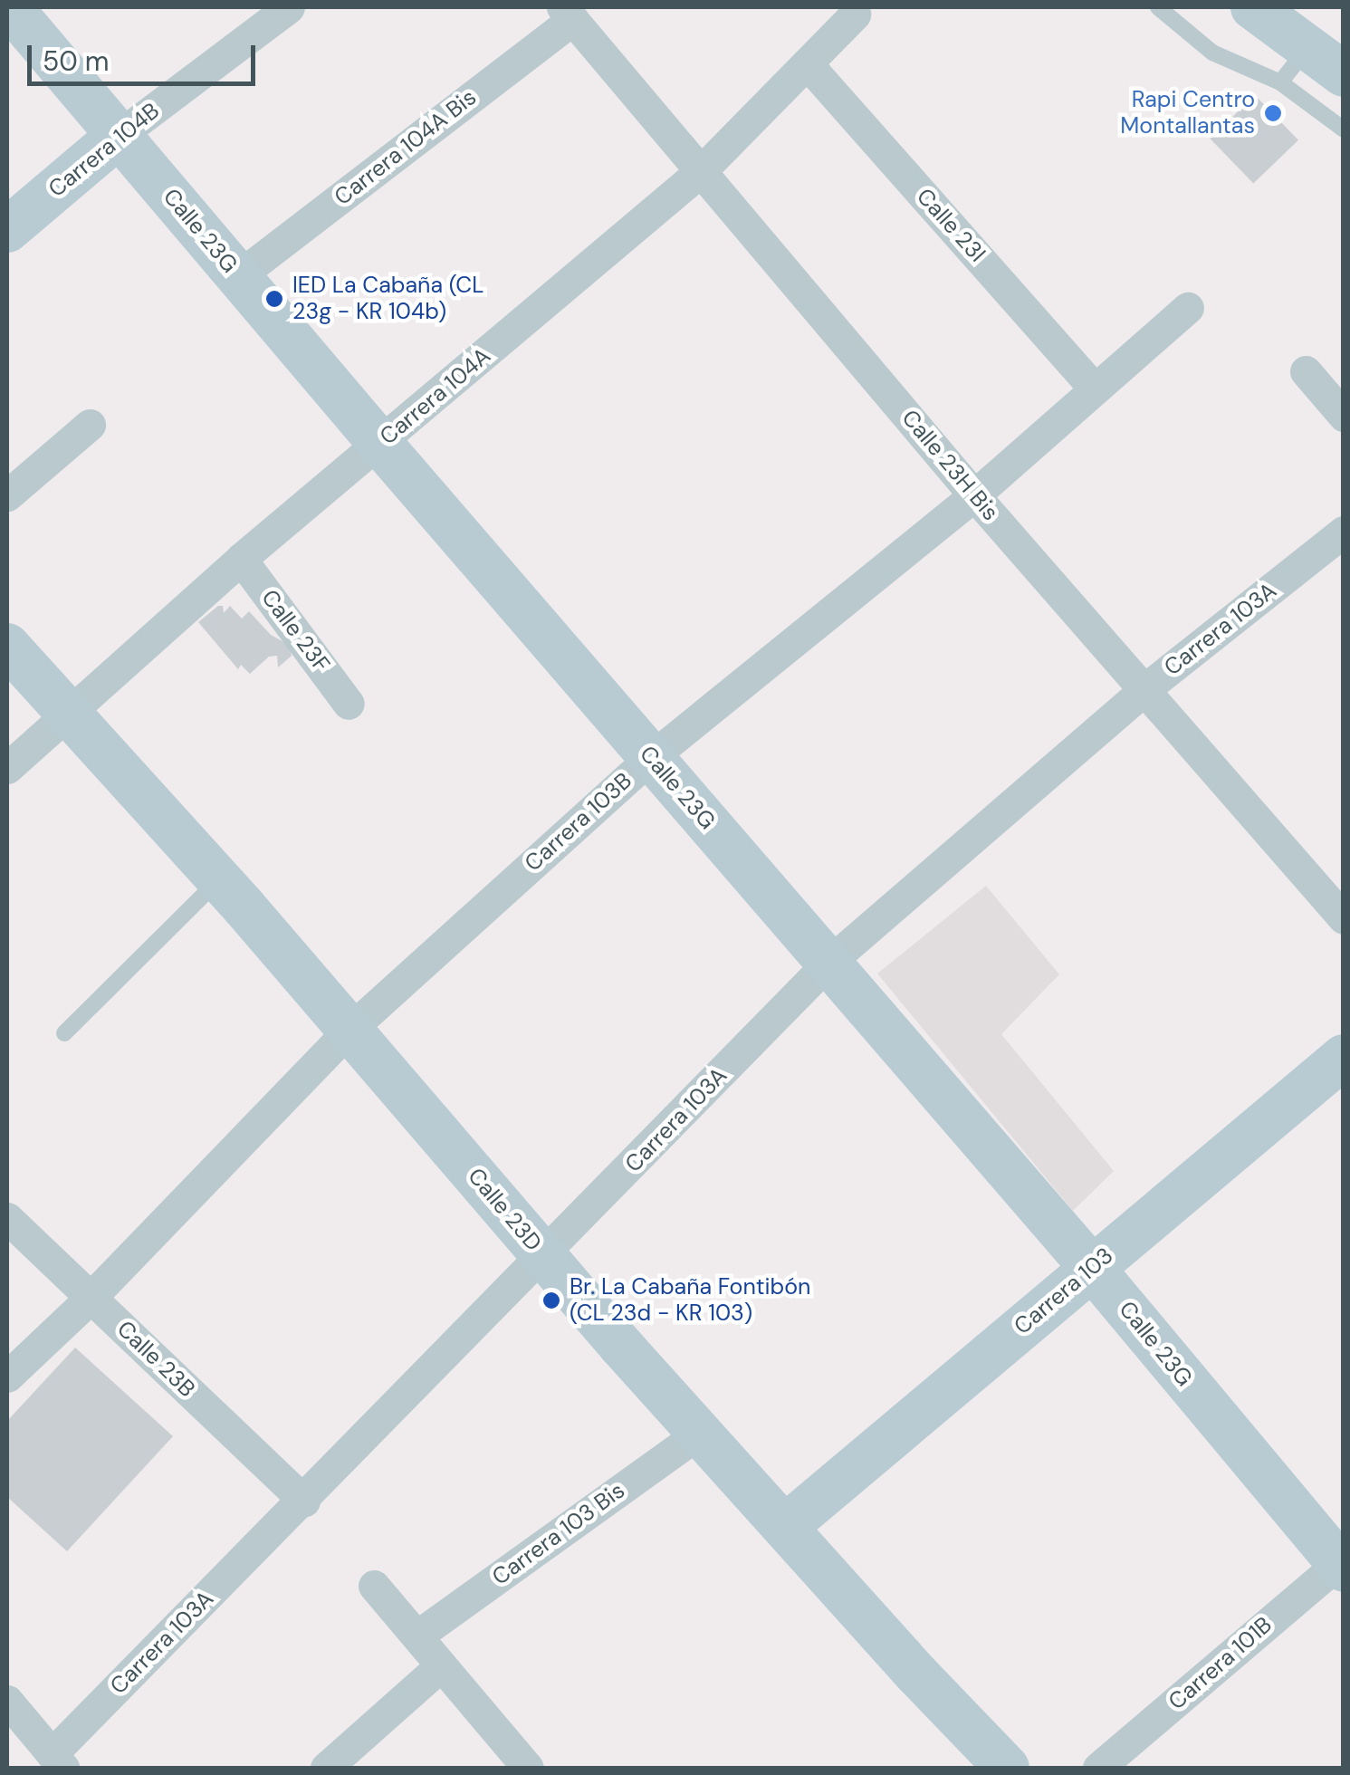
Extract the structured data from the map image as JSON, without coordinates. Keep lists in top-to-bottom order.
{
  "streets": {
    "street": [
      "Carrera 104A Bis",
      "Carrera 104B",
      "Calle 23I",
      "Calle 23G",
      "Carrera 104A",
      "Calle 23H Bis",
      "Carrera 103A",
      "Calle 23F",
      "Carrera 103B",
      "Calle 23D",
      "Carrera 103",
      "Calle 23B",
      "Carrera 103 Bis",
      "Carrera 101B"
    ]
  },
  "crossings": [
    ["Carrera 104A Bis", "Calle 23G"],
    ["Carrera 104A Bis", "Calle 23H Bis"],
    ["Carrera 104B", "Calle 23G"],
    ["Calle 23I", "Carrera 104A"],
    ["Calle 23I", "Carrera 103B"],
    ["Calle 23G", "Carrera 104A"],
    ["Calle 23G", "Carrera 103A"],
    ["Calle 23G", "Carrera 103B"],
    ["Calle 23G", "Carrera 103"],
    ["Calle 23G", "Carrera 101B"],
    ["Carrera 104A", "Calle 23H Bis"],
    ["Carrera 104A", "Calle 23F"],
    ["Carrera 104A", "Calle 23D"],
    ["Calle 23H Bis", "Carrera 103A"],
    ["Calle 23H Bis", "Carrera 103B"],
    ["Carrera 103A", "Calle 23D"],
    ["Carrera 103A", "Calle 23B"],
    ["Carrera 103B", "Calle 23D"],
    ["Carrera 103B", "Calle 23B"],
    ["Calle 23D", "Carrera 103"],
    ["Calle 23D", "Carrera 103 Bis"]
  ],
  "places": ["Rapi Centro Montallantas", "IED La Cabaña (CL 23g - KR 104b)", "Br. La Cabaña Fontibón (CL 23d - KR 103)"],
  "scale_bar": "50 m"
}
